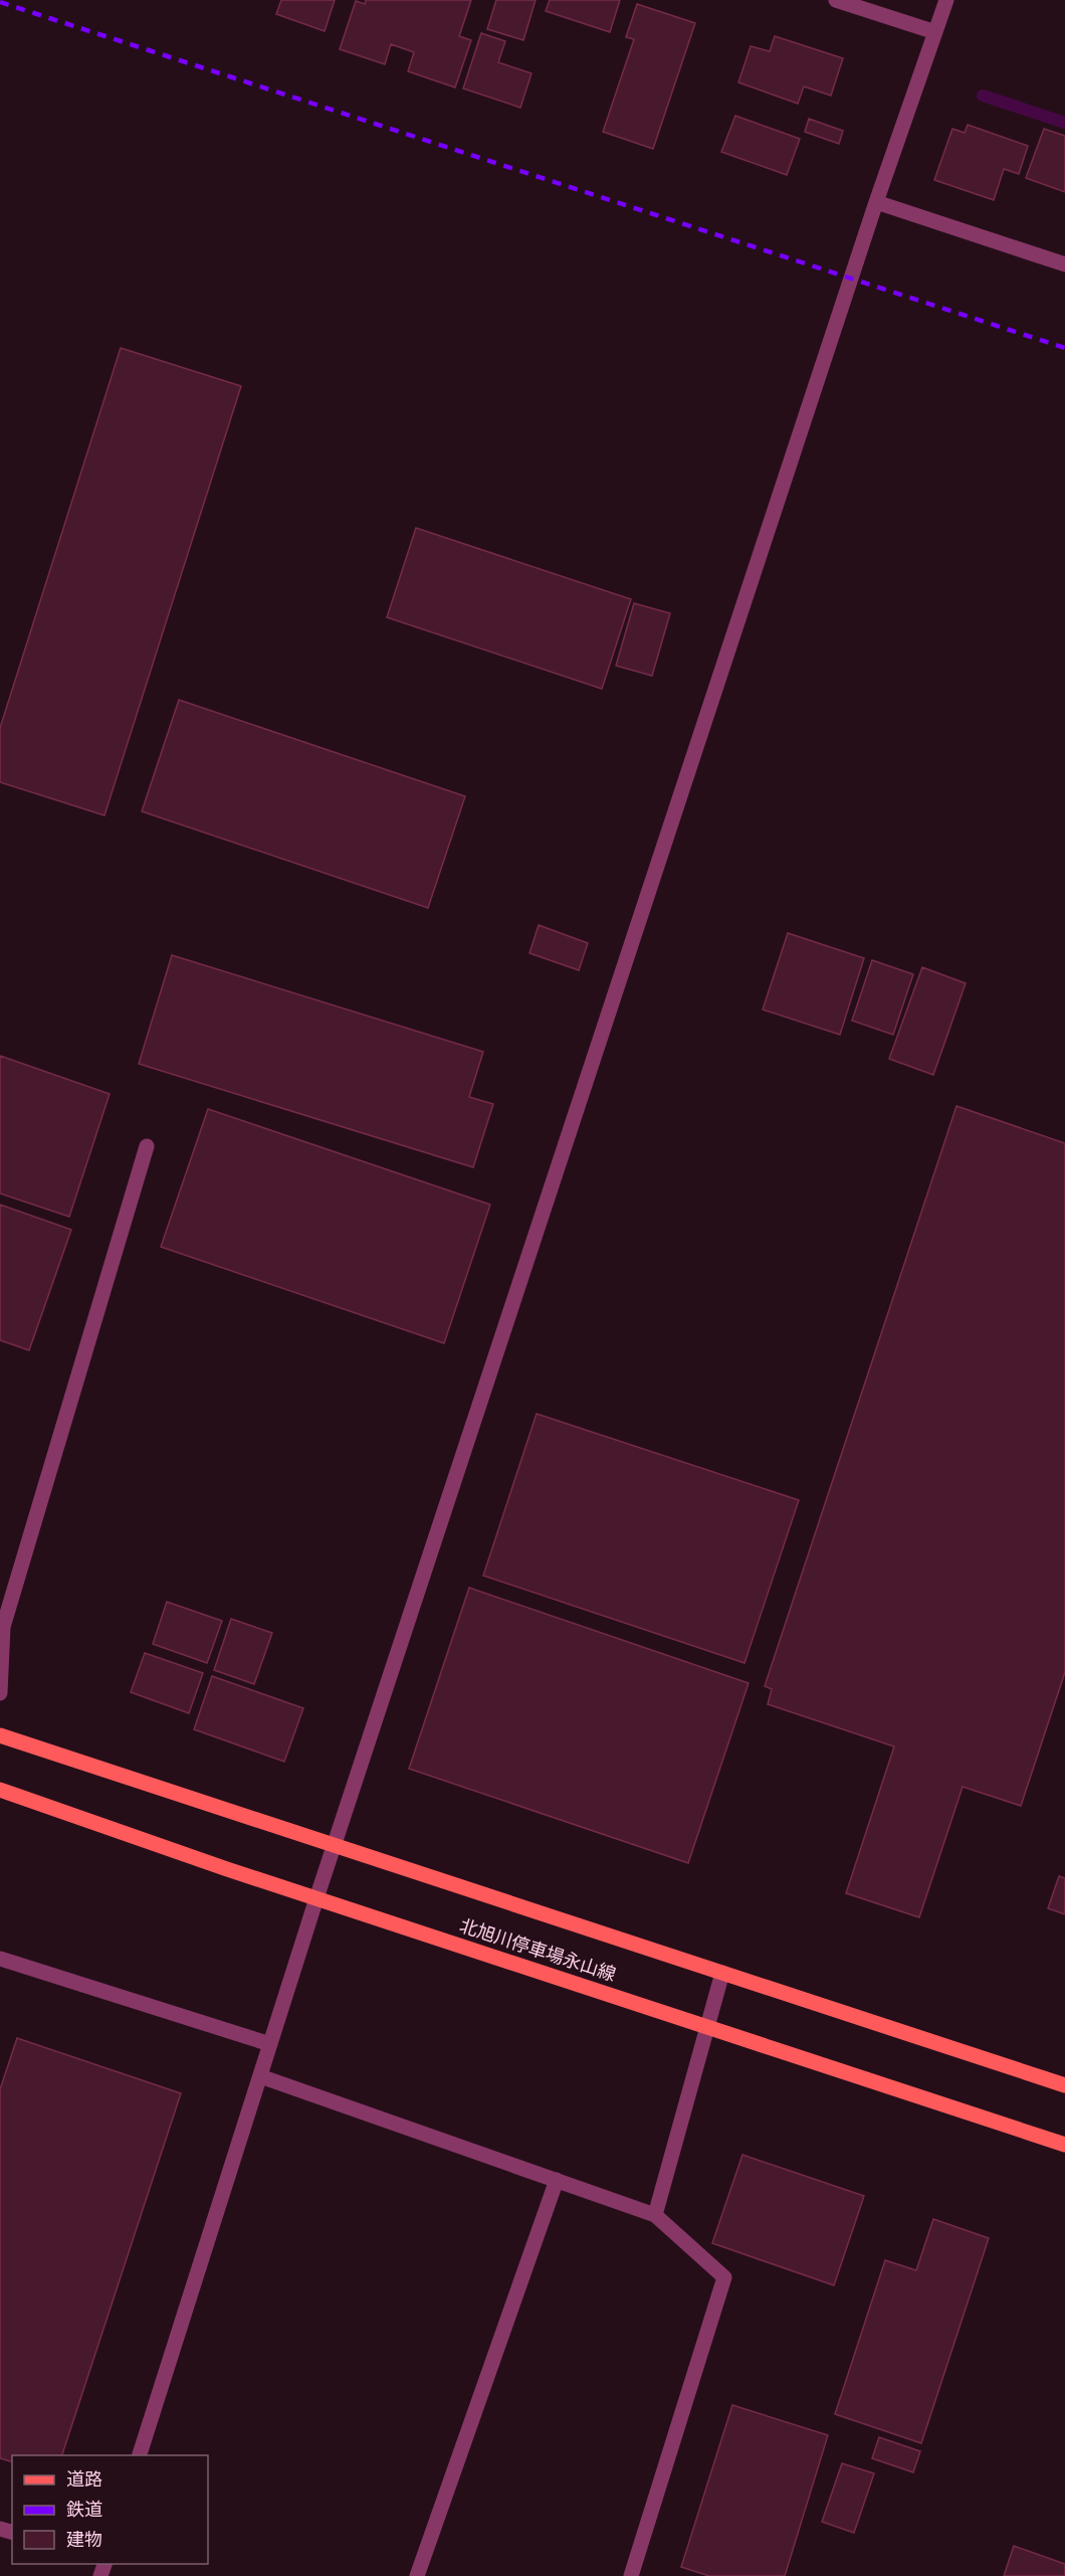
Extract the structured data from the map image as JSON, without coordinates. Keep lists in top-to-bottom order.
{
  "streets": {
    "main road": ["北旭川停車場永山線"]
  },
  "legend": ["道路", "鉄道", "建物"]
}
